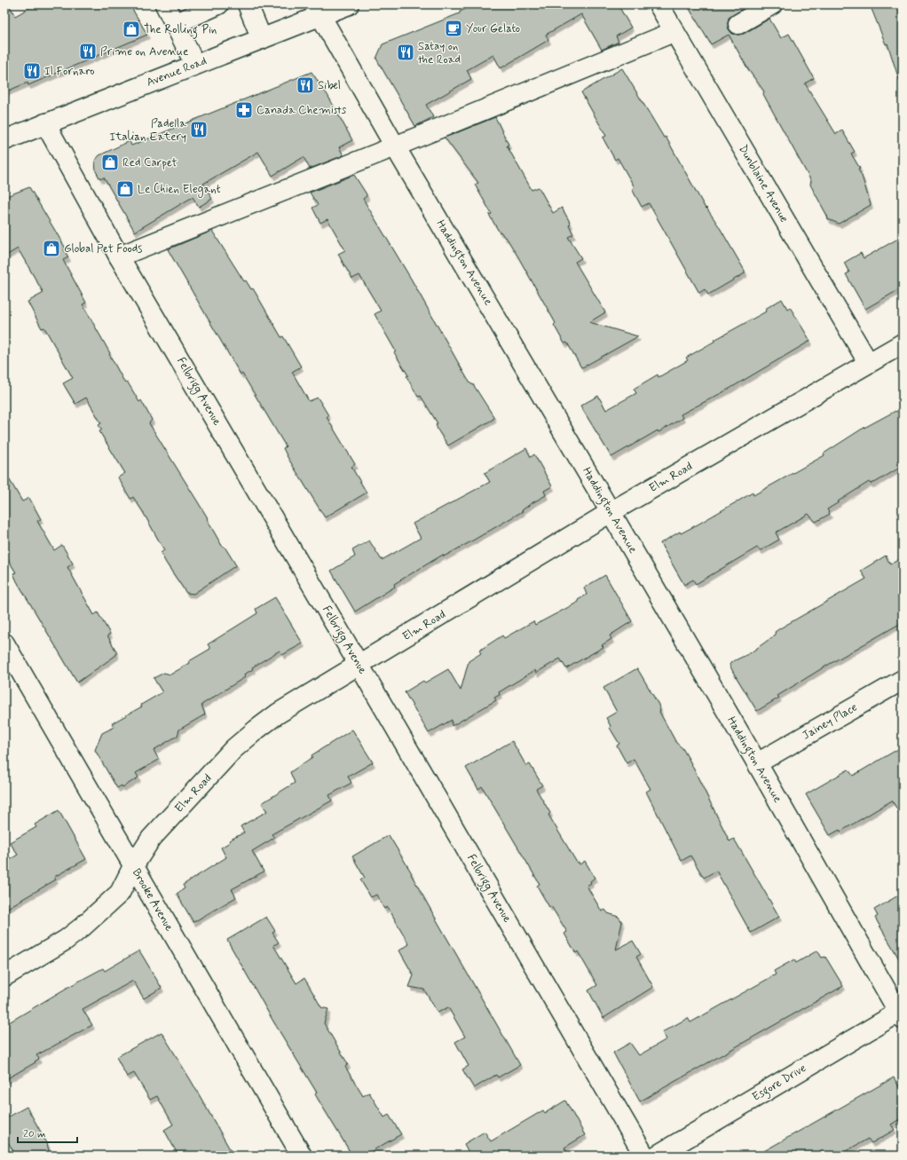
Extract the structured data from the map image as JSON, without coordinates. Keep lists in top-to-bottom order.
{
  "streets": {
    "street": [
      "Avenue Road",
      "Dunblaine Avenue",
      "Haddington Avenue",
      "Felbrigg Avenue",
      "Elm Road",
      "Jainey Place",
      "Brooke Avenue",
      "Esgore Drive"
    ]
  },
  "crossings": [
    ["Avenue Road", "Haddington Avenue"],
    ["Avenue Road", "Felbrigg Avenue"],
    ["Dunblaine Avenue", "Elm Road"],
    ["Haddington Avenue", "Elm Road"],
    ["Haddington Avenue", "Jainey Place"],
    ["Haddington Avenue", "Esgore Drive"],
    ["Felbrigg Avenue", "Elm Road"],
    ["Elm Road", "Brooke Avenue"]
  ],
  "places": {
    "cafe": ["Your Gelato"],
    "shop": [
      "The Rolling Pin",
      "Red Carpet",
      "Le Chien Elegant",
      "Global Pet Foods"
    ],
    "restaurant": [
      "Prime on Avenue",
      "Satay on the Road",
      "Il Fornaro",
      "Sibel",
      "Padella Italian Eatery"
    ],
    "pharmacy": ["Canada Chemists"]
  },
  "scale_bar": "20 m"
}
